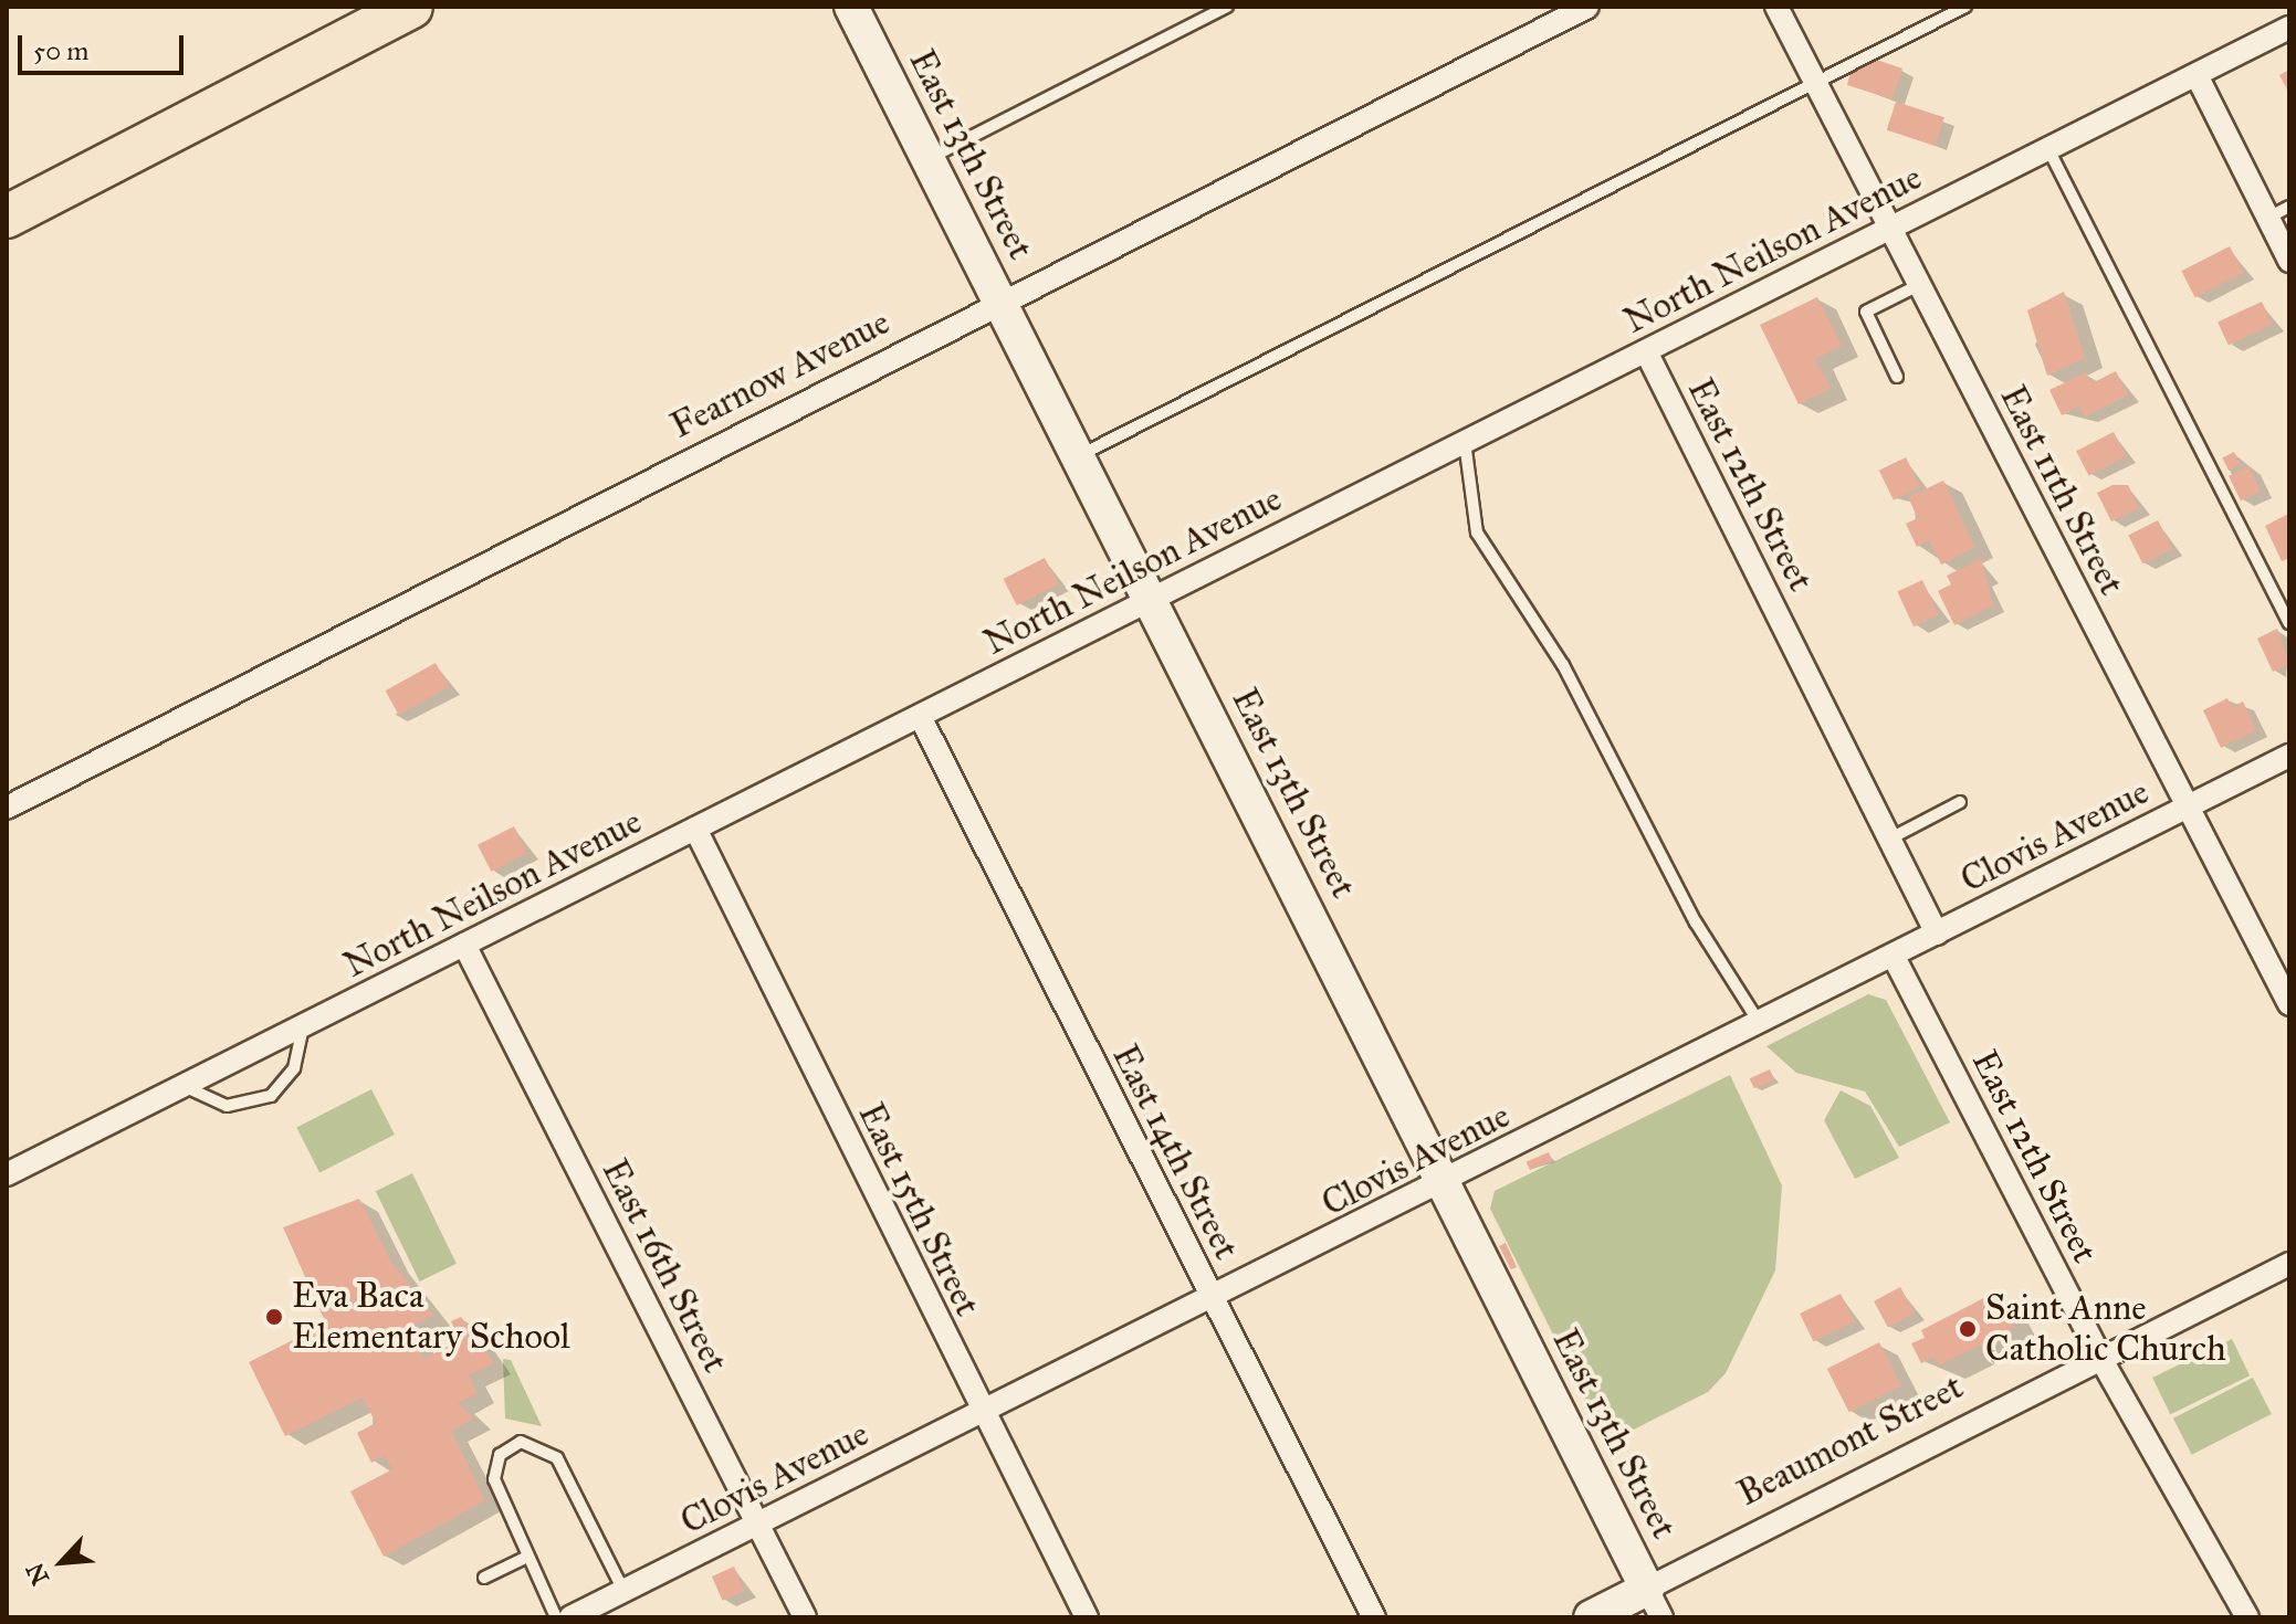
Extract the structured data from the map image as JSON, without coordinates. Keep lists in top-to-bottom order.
{
  "streets": {
    "street": [
      "East 13th Street",
      "North Neilson Avenue",
      "Fearnow Avenue",
      "East 12th Street",
      "East 11th Street",
      "Clovis Avenue",
      "East 14th Street",
      "East 15th Street",
      "East 16th Street",
      "Beaumont Street"
    ]
  },
  "crossings": [
    ["East 13th Street", "North Neilson Avenue"],
    ["East 13th Street", "Fearnow Avenue"],
    ["East 13th Street", "Clovis Avenue"],
    ["East 13th Street", "Beaumont Street"],
    ["North Neilson Avenue", "East 12th Street"],
    ["North Neilson Avenue", "East 11th Street"],
    ["North Neilson Avenue", "East 14th Street"],
    ["North Neilson Avenue", "East 15th Street"],
    ["North Neilson Avenue", "East 16th Street"],
    ["East 12th Street", "Clovis Avenue"],
    ["East 12th Street", "Beaumont Street"],
    ["East 11th Street", "Clovis Avenue"],
    ["Clovis Avenue", "East 14th Street"],
    ["Clovis Avenue", "East 15th Street"],
    ["Clovis Avenue", "East 16th Street"]
  ],
  "places": ["Eva Baca Elementary School", "Saint Anne Catholic Church"],
  "scale_bar": "50 m",
  "north": "bottom left"
}
